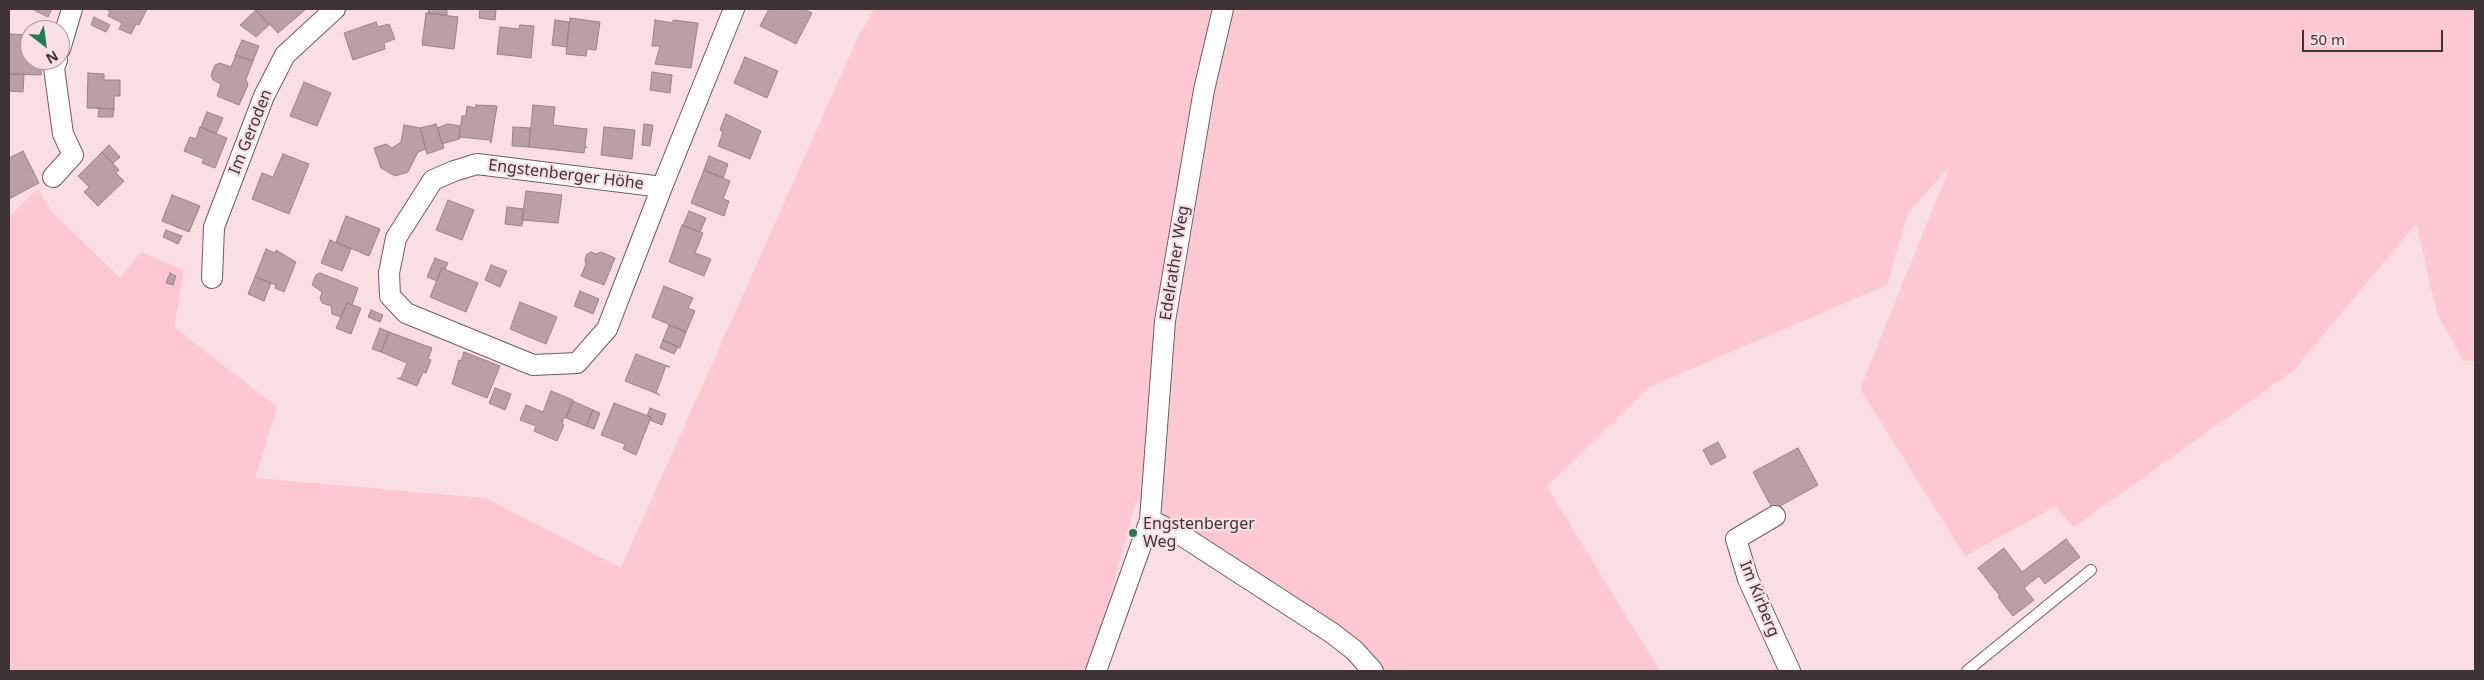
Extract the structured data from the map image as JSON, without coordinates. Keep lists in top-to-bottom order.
{
  "streets": {
    "street": [
      "Im Geroden",
      "Engstenberger Höhe",
      "Edelrather Weg",
      "Im Kirberg"
    ]
  },
  "places": ["Engstenberger Weg"],
  "scale_bar": "50 m",
  "north": "bottom right"
}
